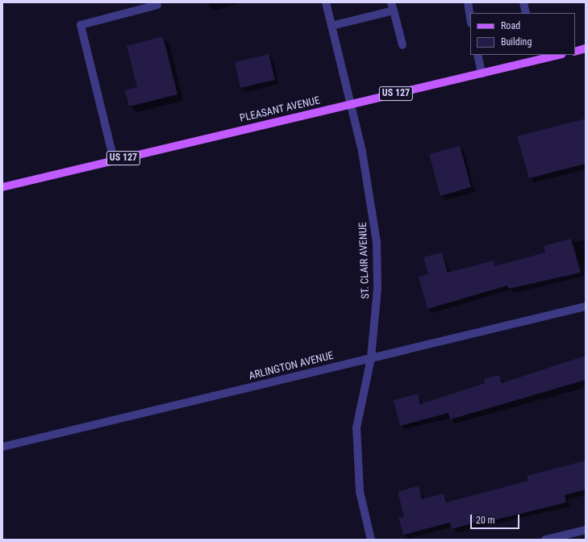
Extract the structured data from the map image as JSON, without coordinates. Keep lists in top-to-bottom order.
{
  "streets": {
    "main road": ["US 127", "PLEASANT AVENUE"],
    "street": ["ST. CLAIR AVENUE", "ARLINGTON AVENUE"]
  },
  "crossings": [
    ["PLEASANT AVENUE", "ST. CLAIR AVENUE"],
    ["ST. CLAIR AVENUE", "ARLINGTON AVENUE"]
  ],
  "legend": ["Road", "Building"],
  "scale_bar": "20 m"
}
